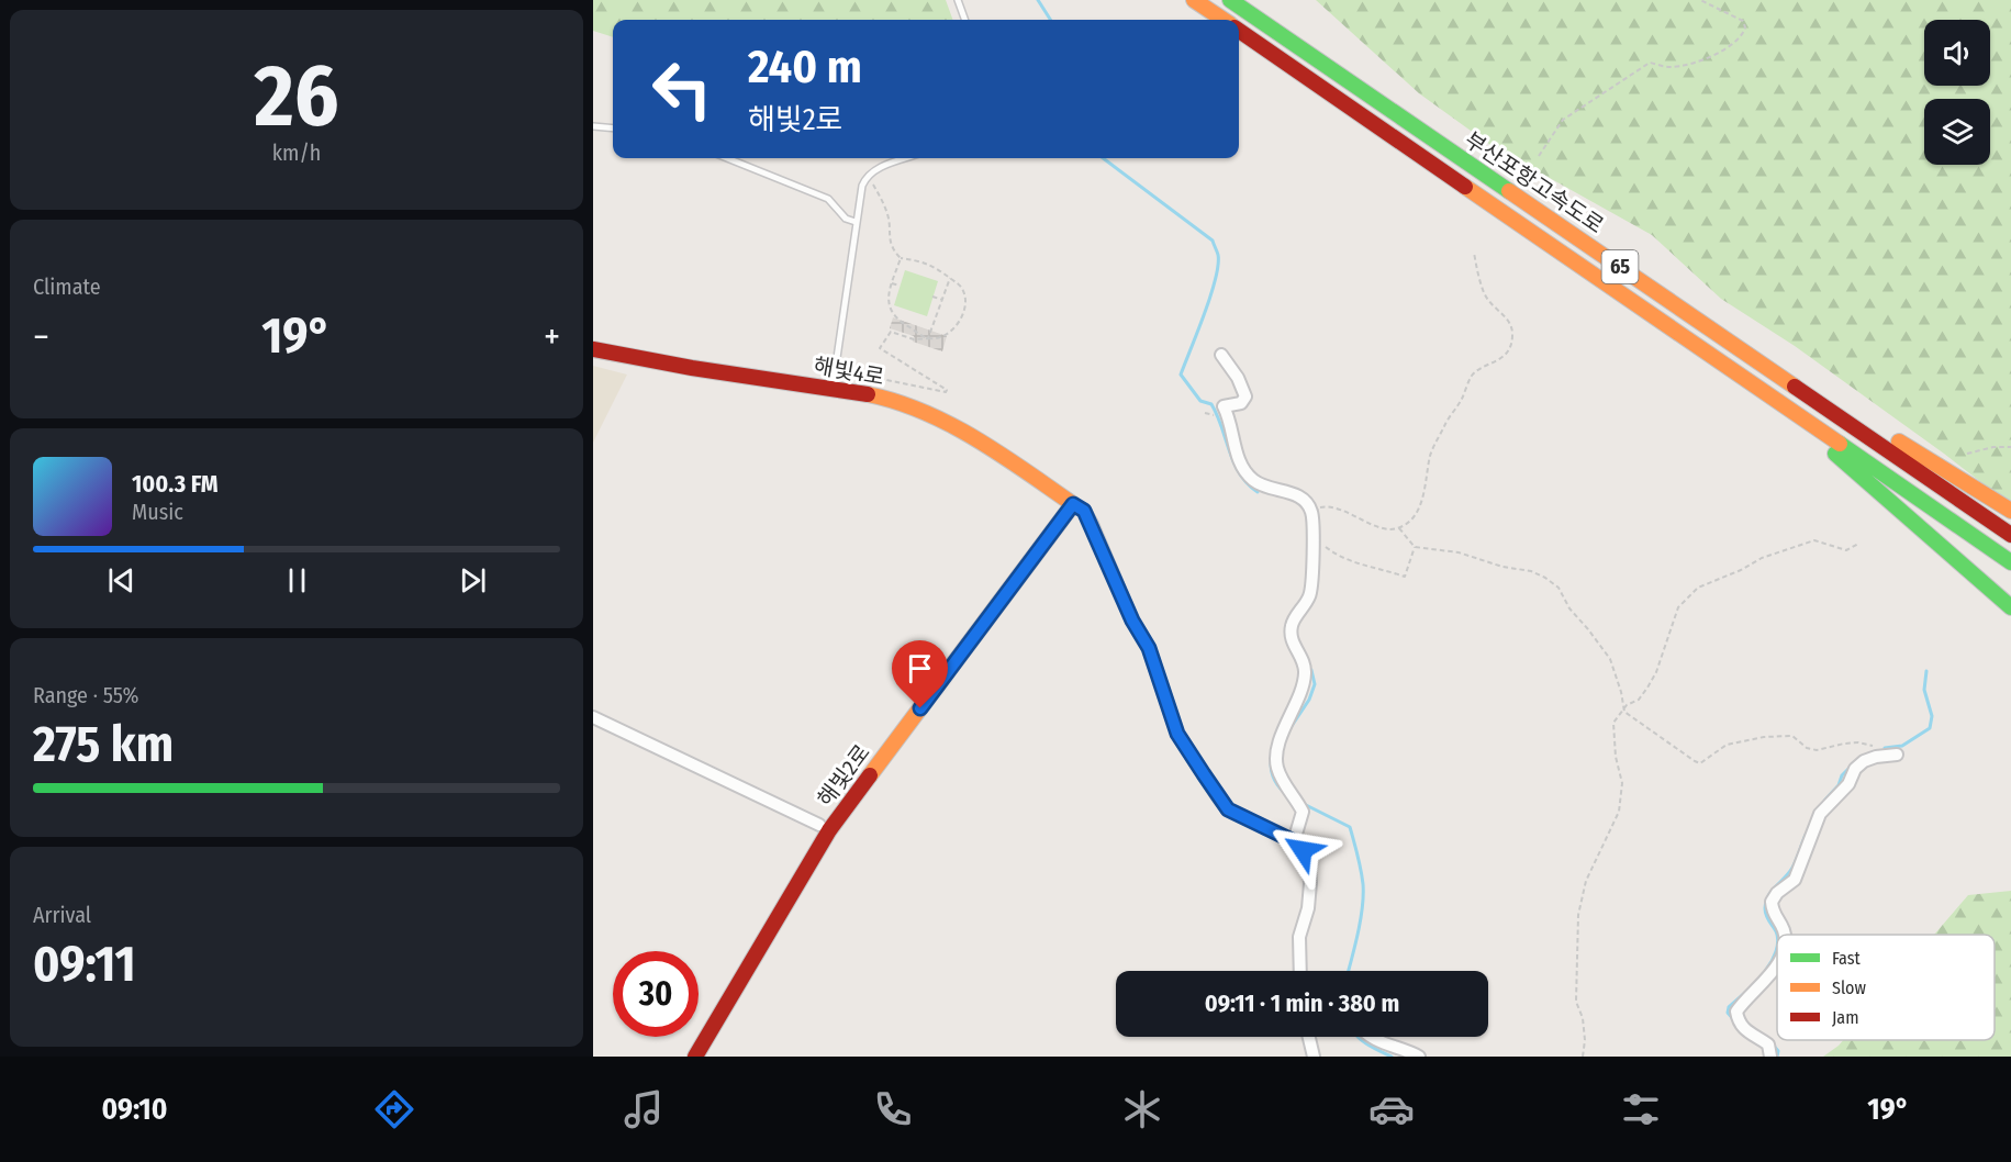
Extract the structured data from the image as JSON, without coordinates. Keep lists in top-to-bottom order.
{
  "streets": {
    "main road": [
      "부산포항고속도로",
      "65",
      "해빛4로",
      "해빛2로"
    ]
  },
  "crossings": [
    ["해빛4로", "해빛2로"]
  ],
  "legend": ["Fast", "Slow", "Jam"],
  "page": {
    "tile": [
      ["26", "km/h"],
      "Climate",
      ["Range · 55%", "275 km"],
      ["Arrival", "09:11"]
    ],
    "turn": ["240 m", "해빛2로"],
    "heat": ["−", "19°", "+"],
    "song": ["100.3 FM", "Music"],
    "limit": "30",
    "trip": "09:11 · 1 min · 380 m",
    "tabs": ["09:10", "19°"]
  }
}
